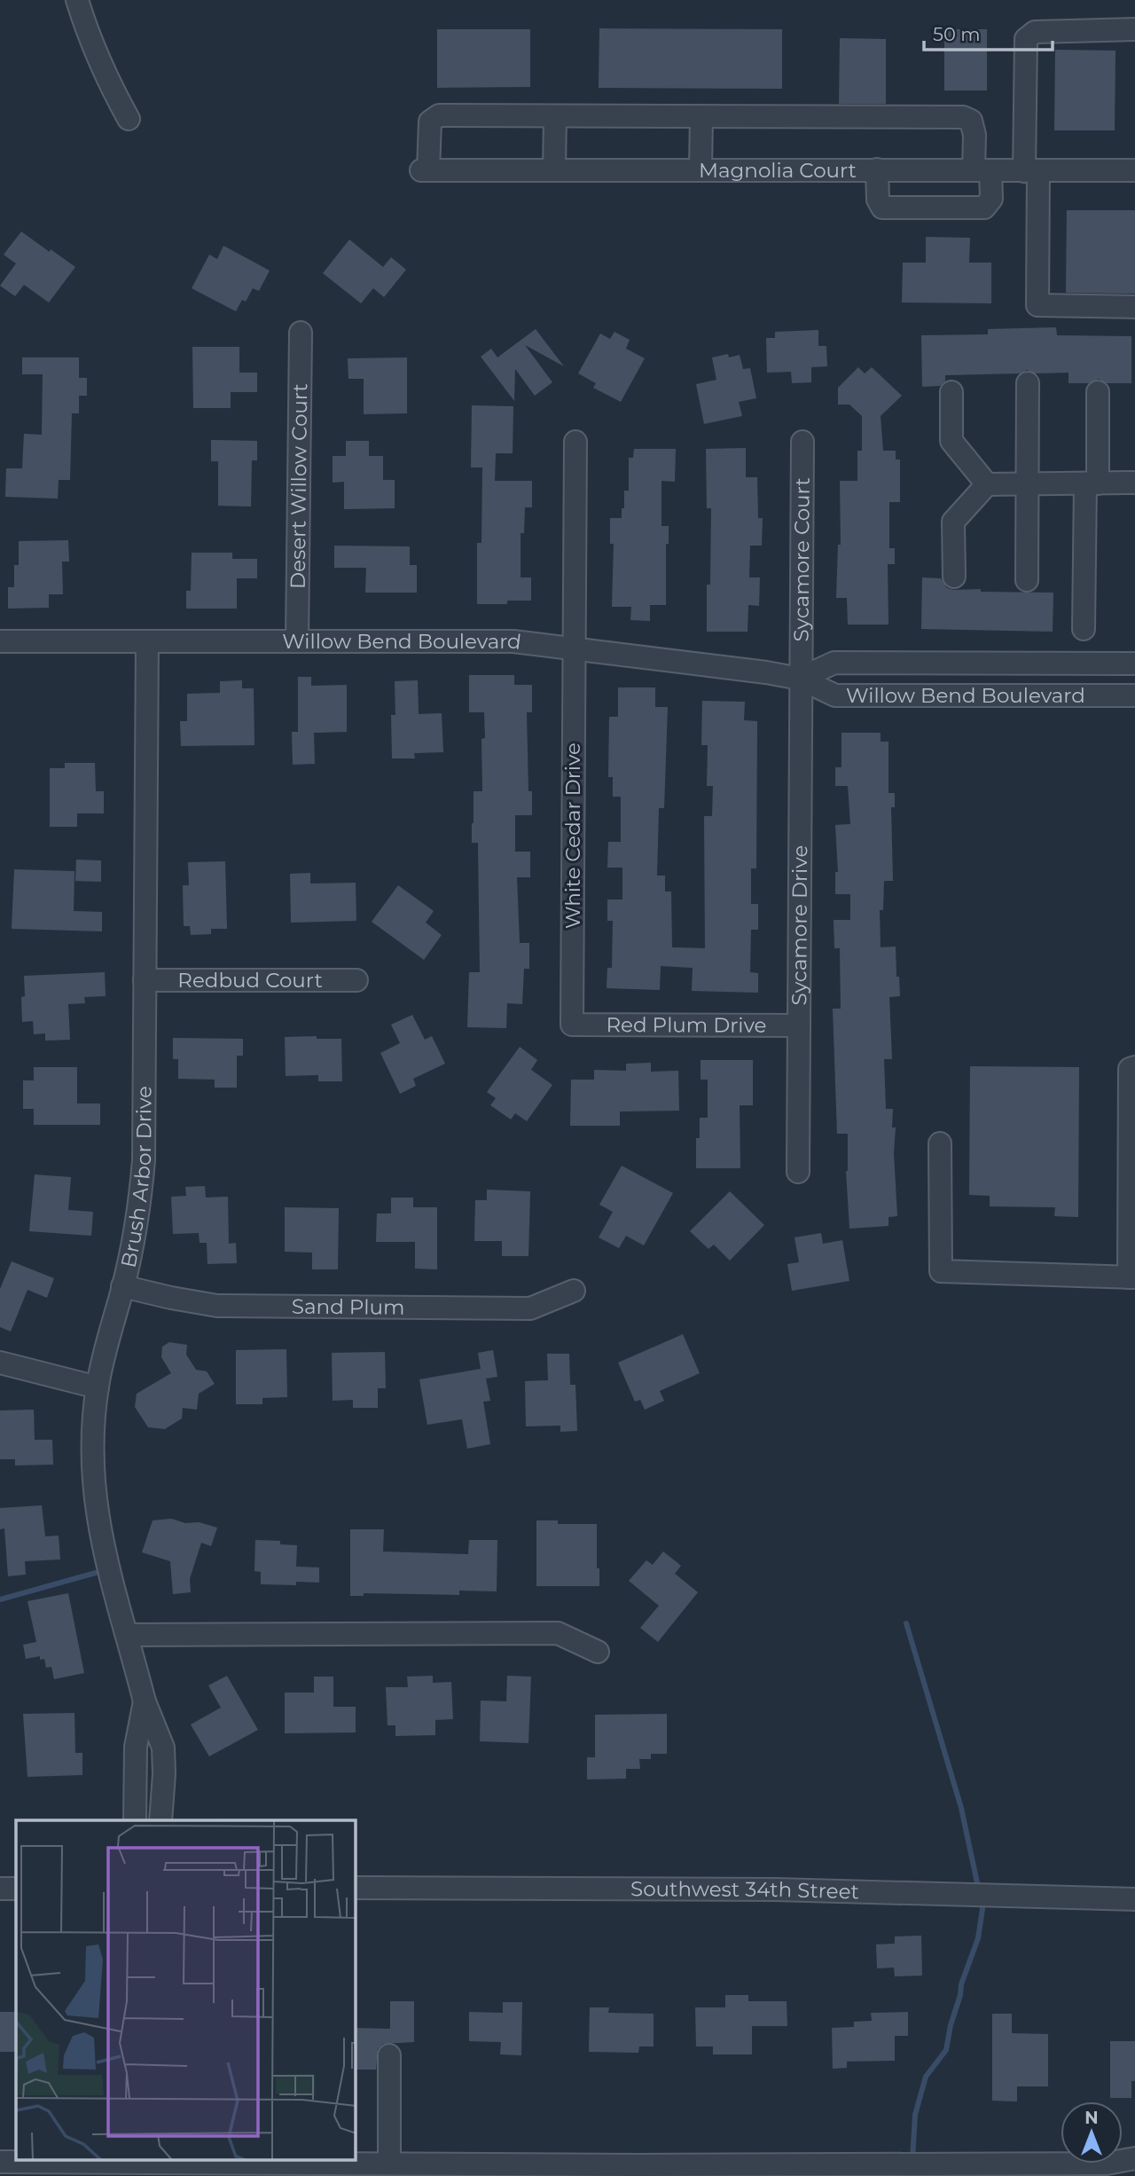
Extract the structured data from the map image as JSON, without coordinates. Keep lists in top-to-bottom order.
{
  "streets": {
    "street": [
      "Magnolia Court",
      "Desert Willow Court",
      "Sycamore Court",
      "Willow Bend Boulevard",
      "White Cedar Drive",
      "Sycamore Drive",
      "Redbud Court",
      "Red Plum Drive",
      "Brush Arbor Drive",
      "Sand Plum",
      "Southwest 34th Street"
    ]
  },
  "crossings": [
    ["Desert Willow Court", "Willow Bend Boulevard"],
    ["Sycamore Court", "Willow Bend Boulevard"],
    ["Sycamore Court", "Sycamore Drive"],
    ["Willow Bend Boulevard", "White Cedar Drive"],
    ["Willow Bend Boulevard", "Sycamore Drive"],
    ["Willow Bend Boulevard", "Brush Arbor Drive"],
    ["White Cedar Drive", "Red Plum Drive"],
    ["Sycamore Drive", "Red Plum Drive"],
    ["Redbud Court", "Brush Arbor Drive"],
    ["Brush Arbor Drive", "Sand Plum"]
  ],
  "scale_bar": "50 m",
  "north": "top"
}
